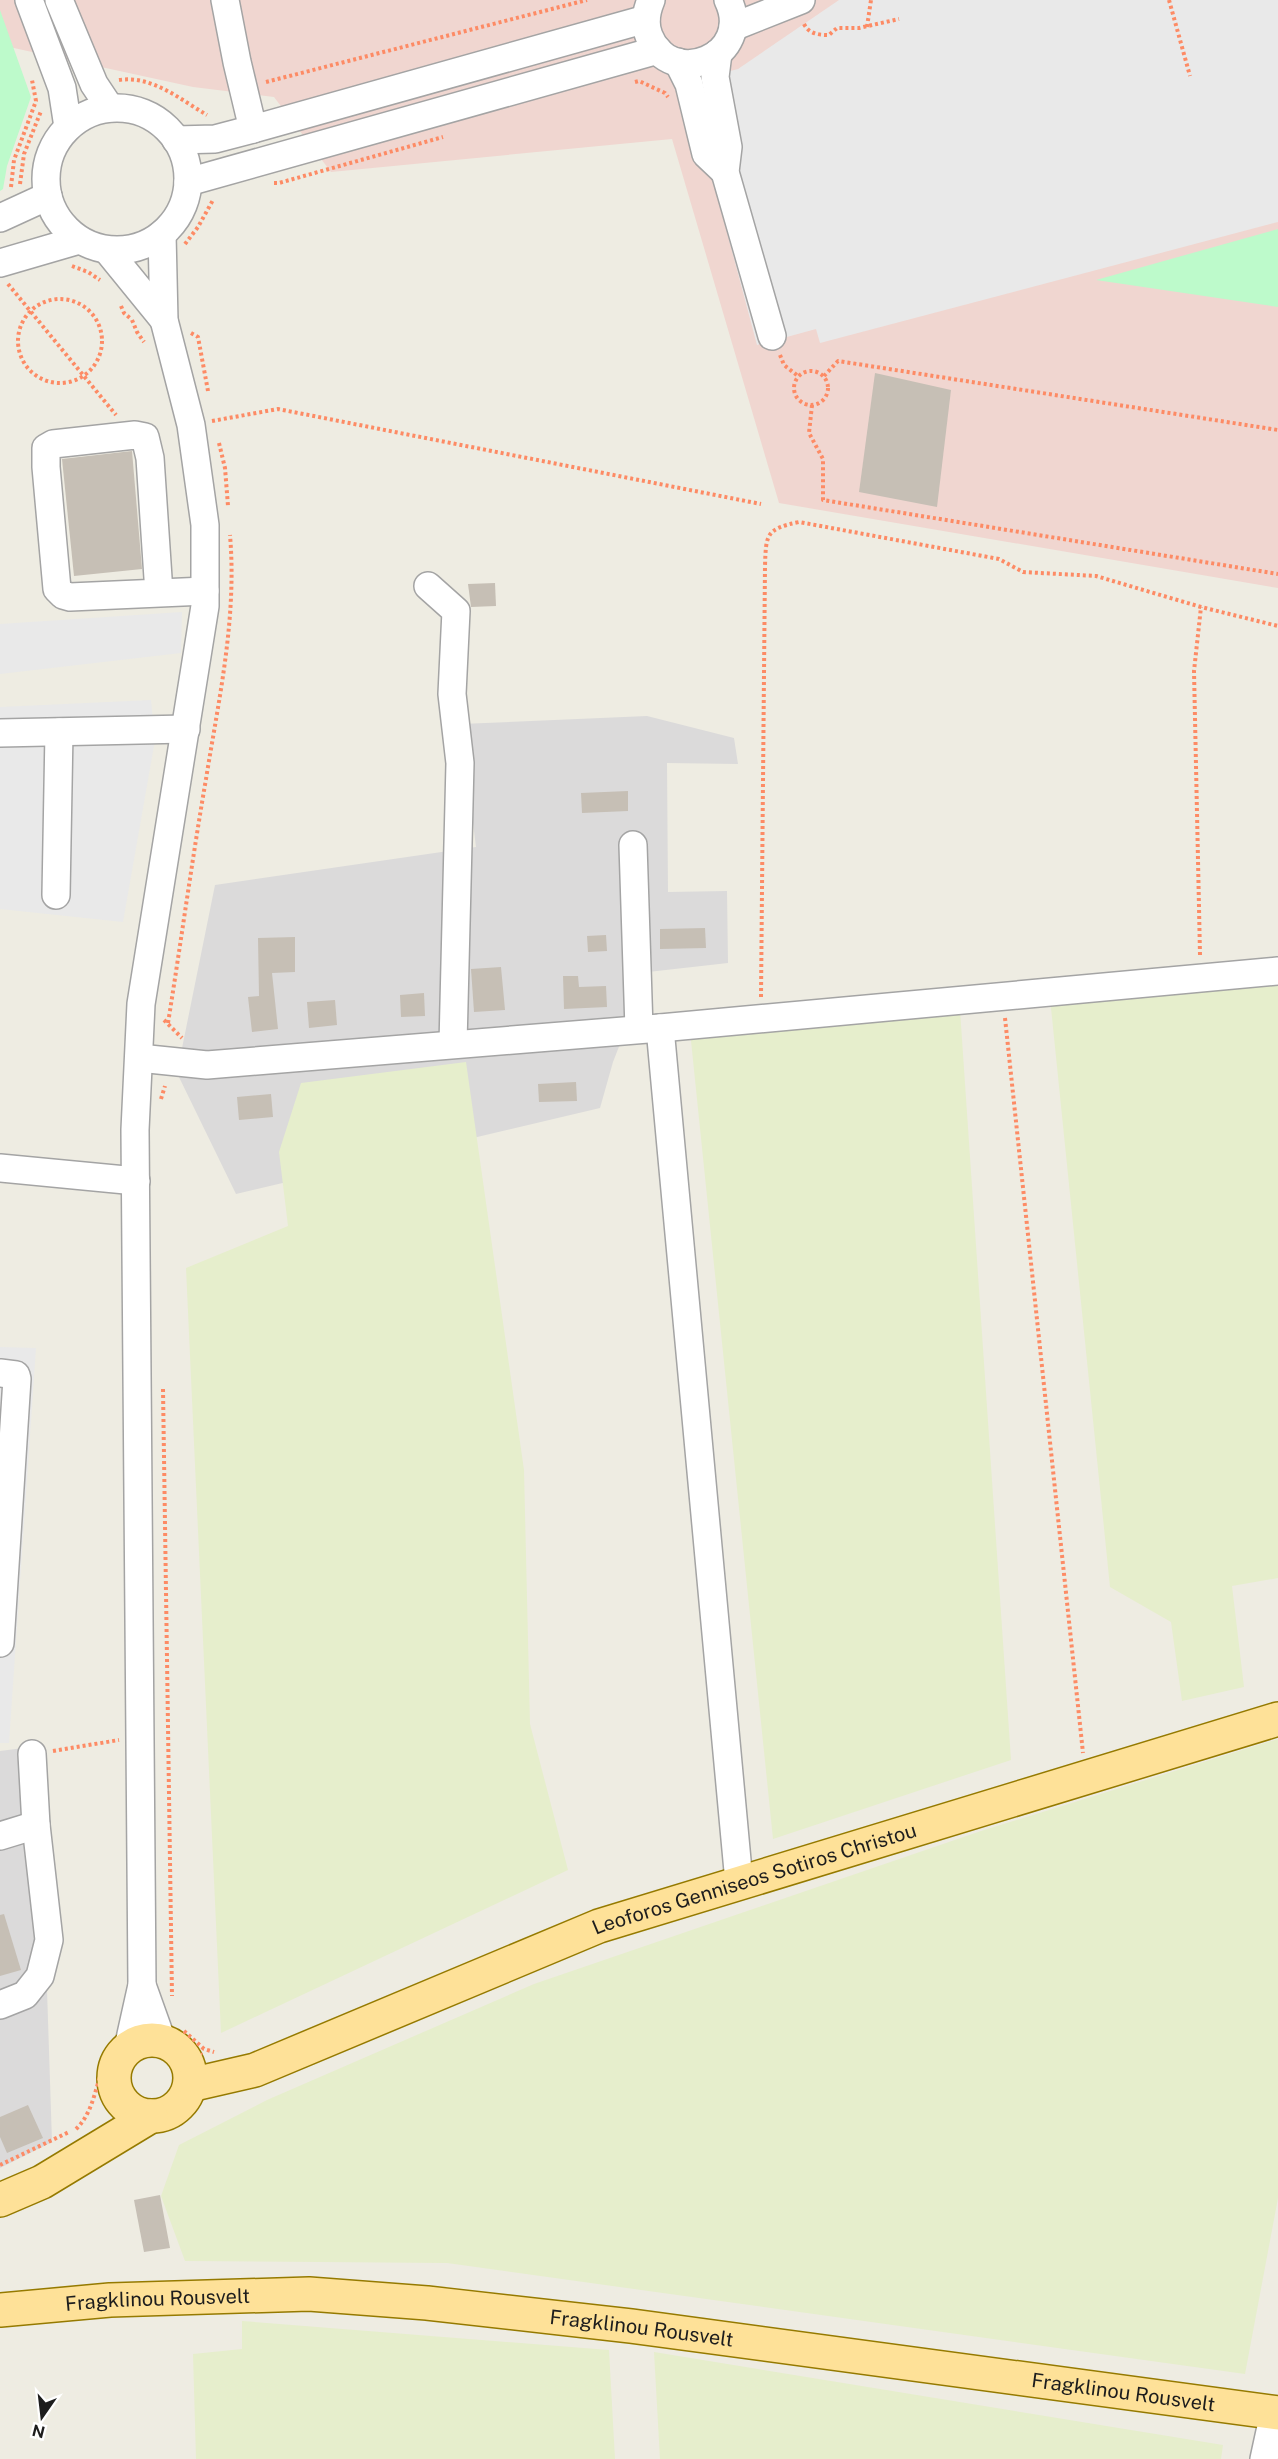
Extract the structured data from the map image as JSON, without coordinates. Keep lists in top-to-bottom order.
{
  "streets": {
    "main road": ["Leoforos Genniseos Sotiros Christou", "Fragklinou Rousvelt"]
  },
  "north": "bottom"
}
